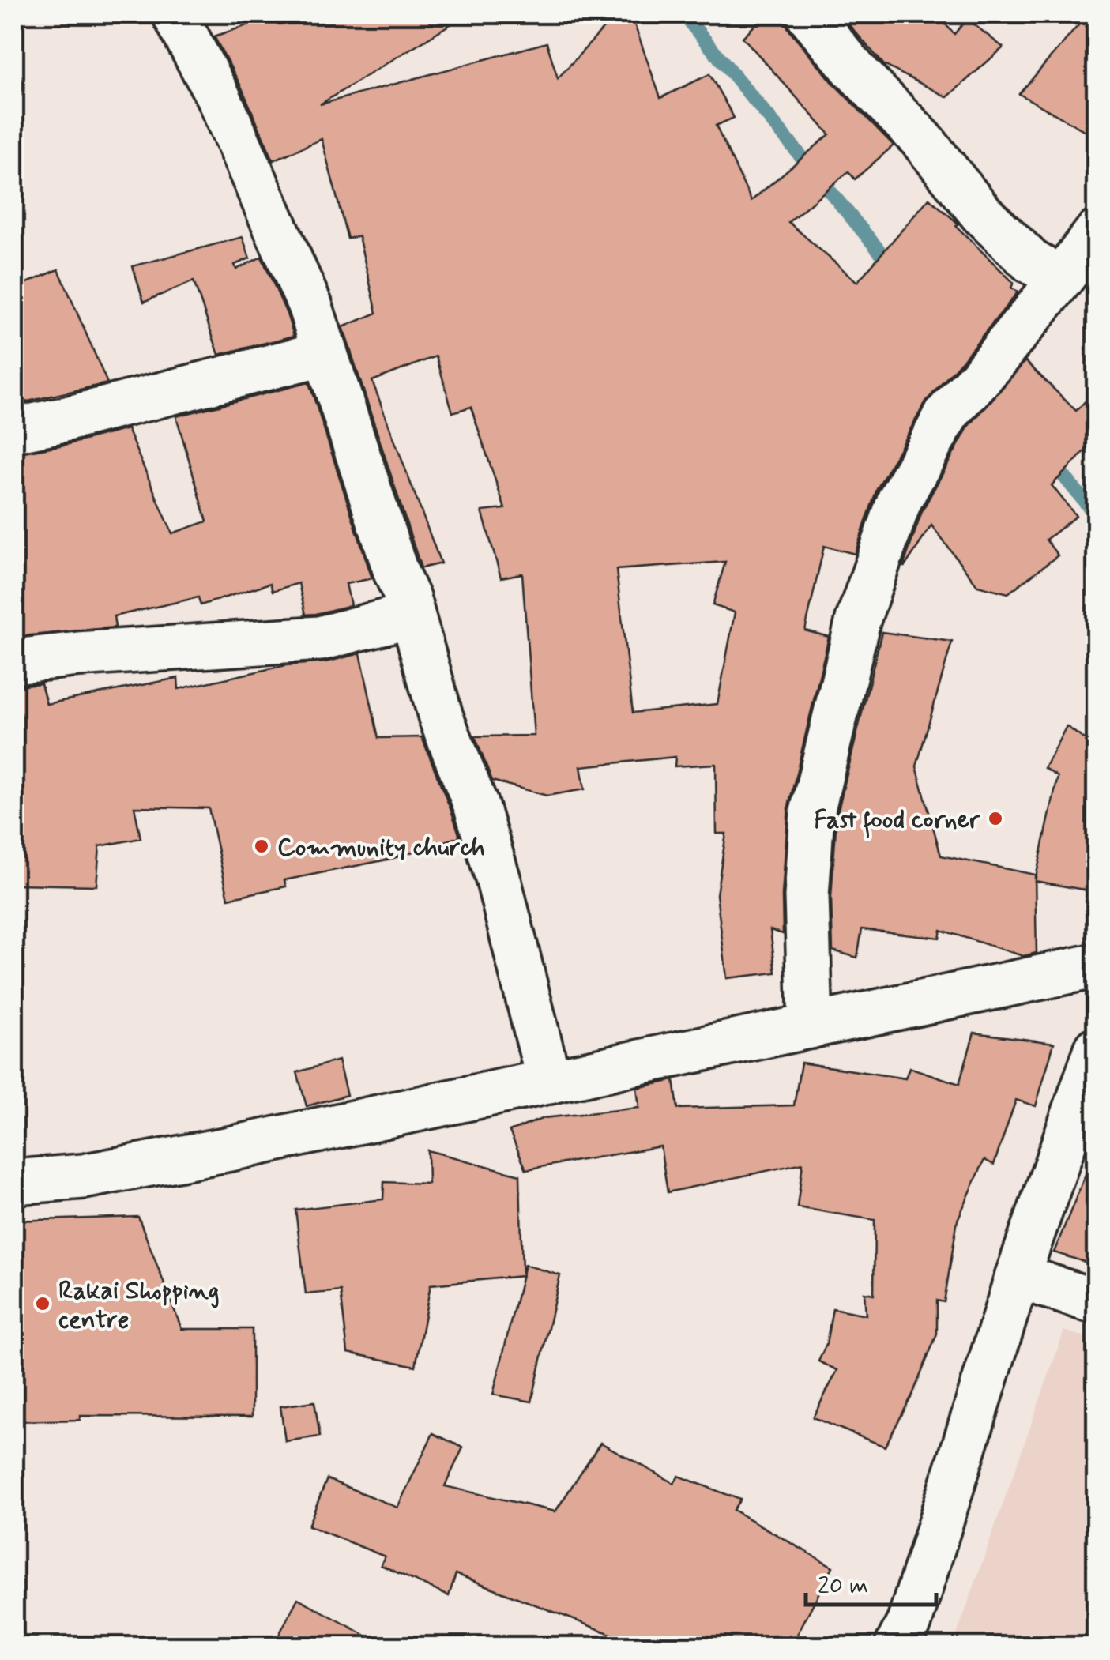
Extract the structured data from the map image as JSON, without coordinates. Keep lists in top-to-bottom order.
{
  "places": ["Fast food corner", "Community church", "Rakai Shopping centre"],
  "scale_bar": "20 m"
}
